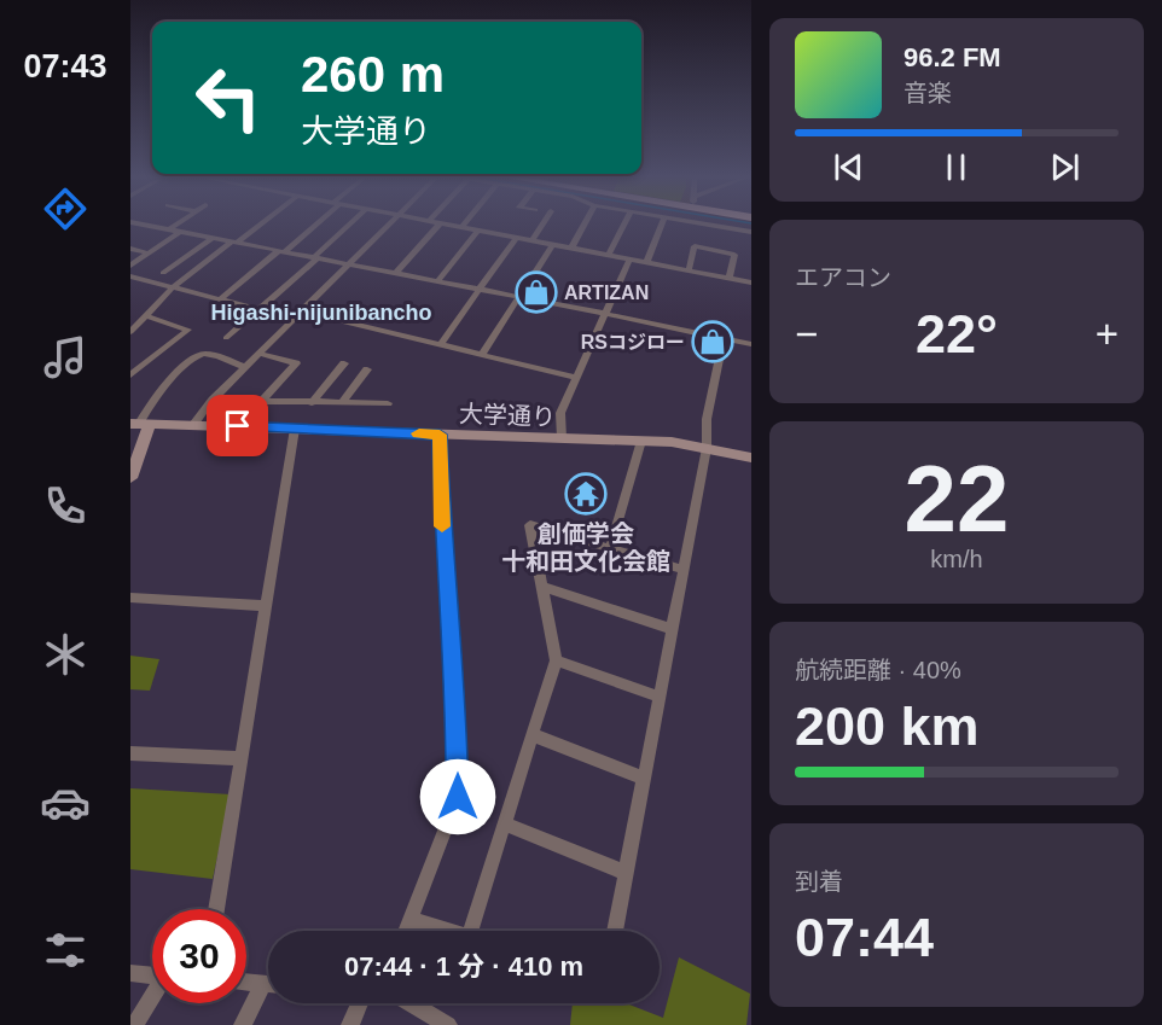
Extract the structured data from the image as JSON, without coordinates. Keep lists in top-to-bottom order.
{
  "streets": {
    "street": ["大学通り"]
  },
  "districts": ["Higashi-nijunibancho"],
  "places": {
    "shop": ["ARTIZAN", "RSコジロー"],
    "temple": ["創価学会 十和田文化会館"]
  },
  "page": {
    "tabs": "07:43",
    "turn": ["260 m", "大学通り"],
    "song": ["96.2 FM", "音楽"],
    "tile": [
      "エアコン",
      ["22", "km/h"],
      ["航続距離 · 40%", "200 km"],
      ["到着", "07:44"]
    ],
    "heat": ["−", "22°", "+"],
    "limit": "30",
    "trip": "07:44 · 1 分 · 410 m"
  }
}
